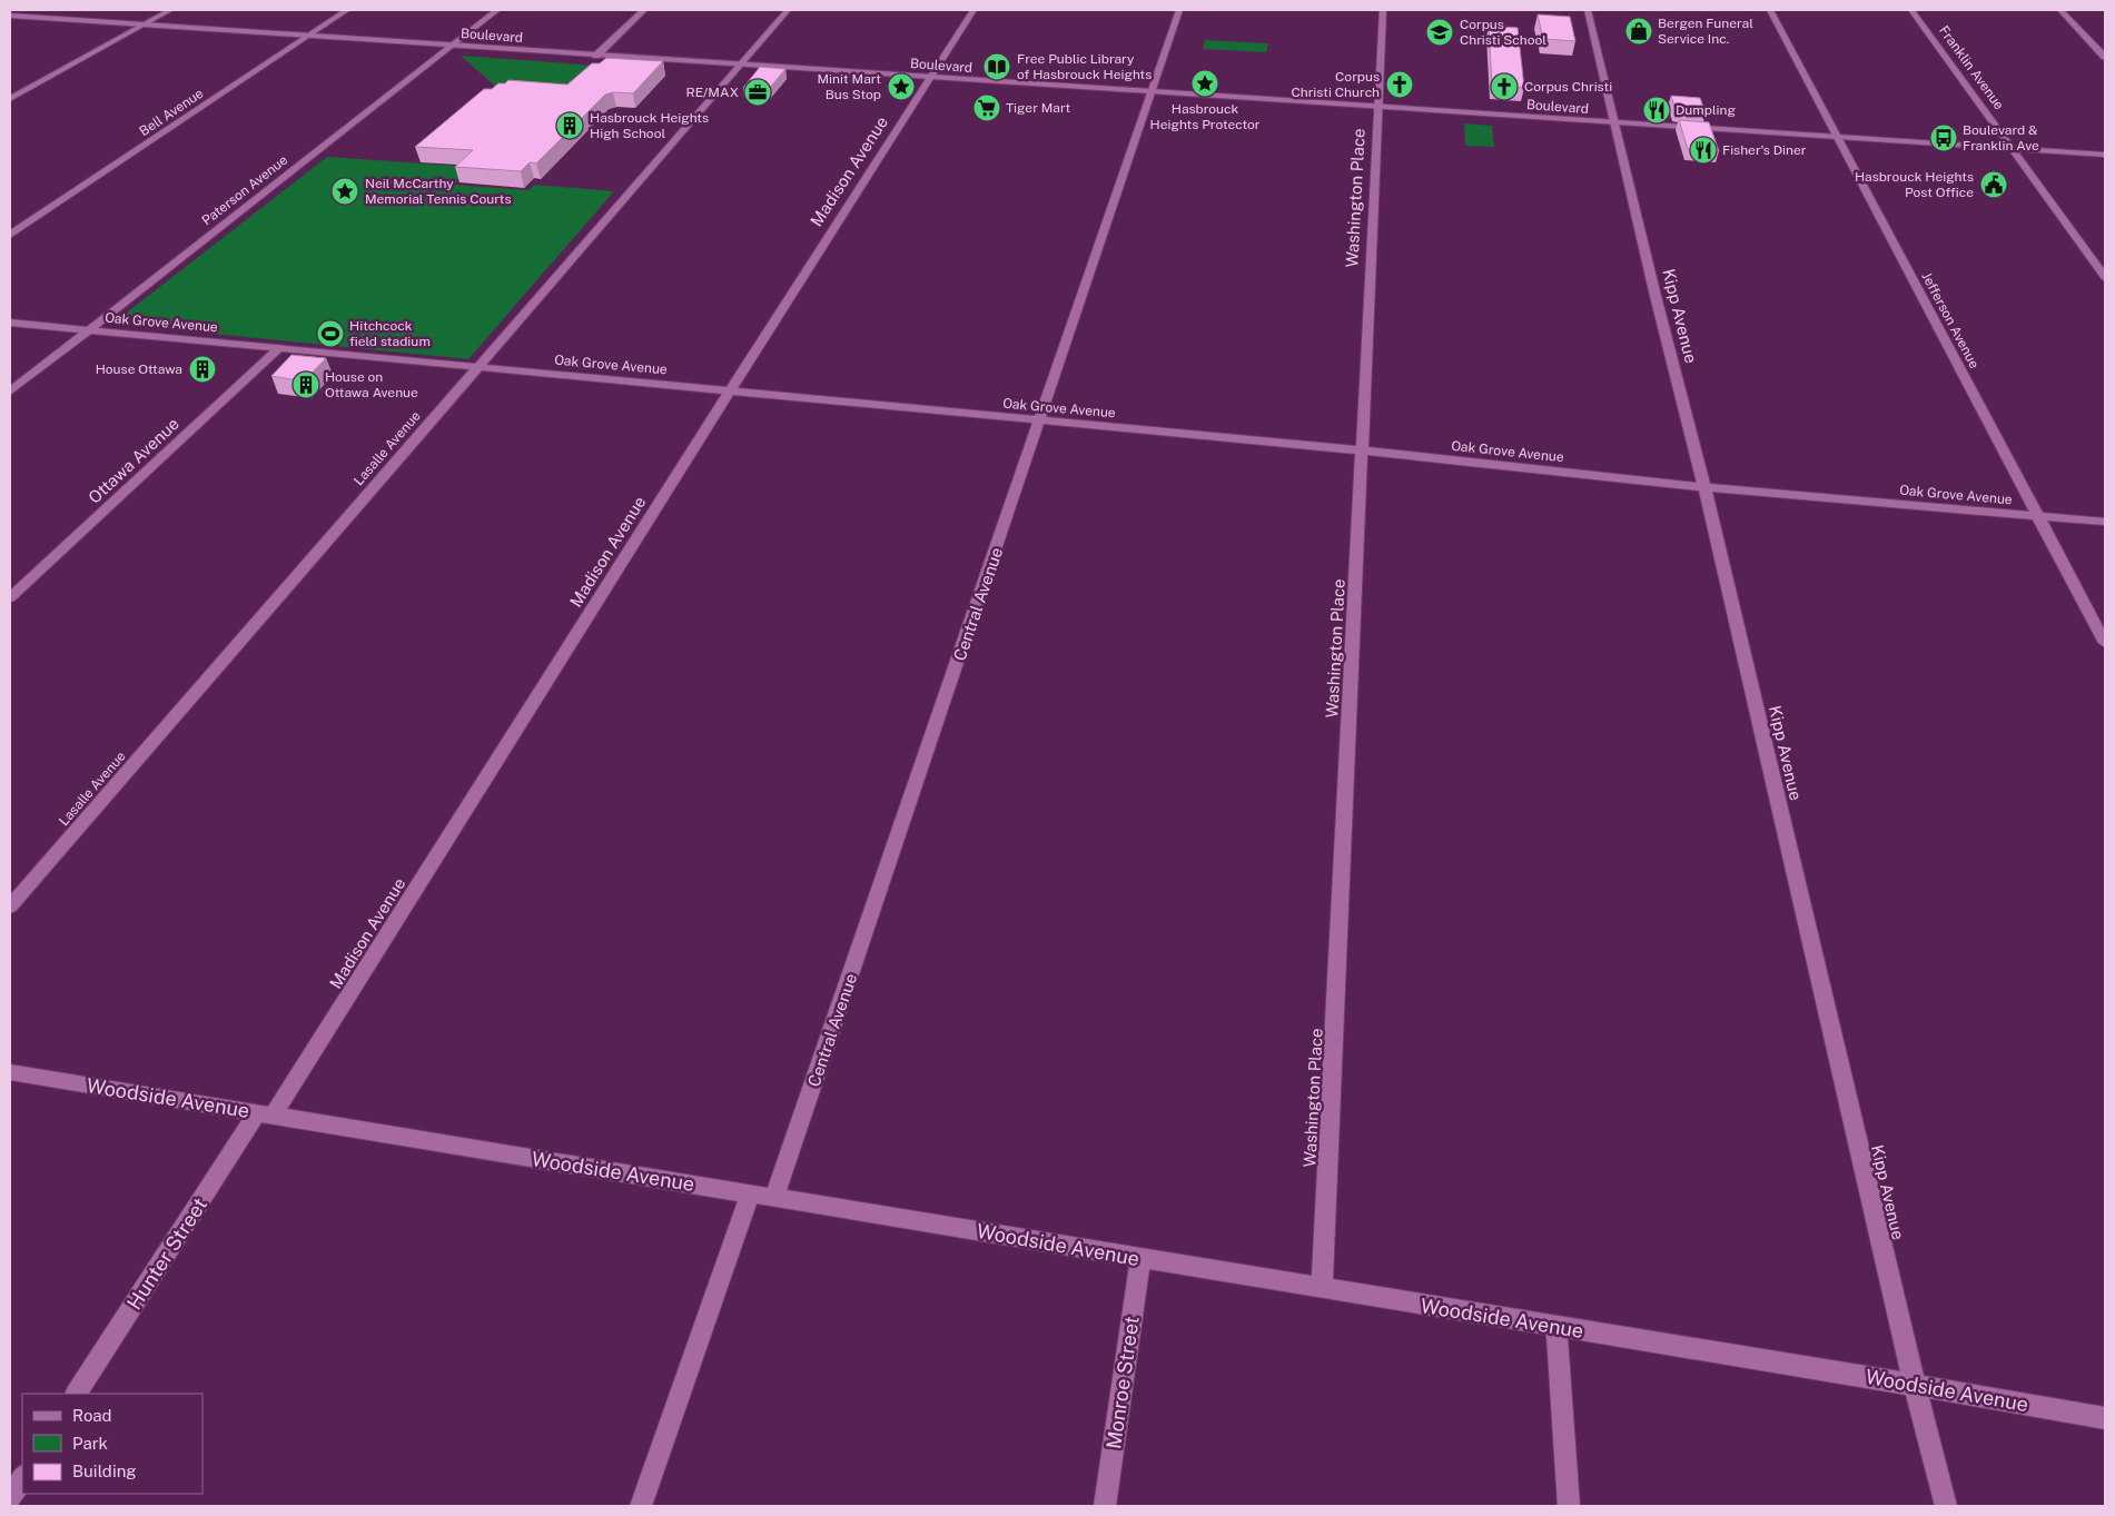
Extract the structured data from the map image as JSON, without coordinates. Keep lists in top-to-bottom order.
{
  "streets": {
    "street": [
      "Boulevard",
      "Franklin Avenue",
      "Bell Avenue",
      "Madison Avenue",
      "Paterson Avenue",
      "Washington Place",
      "Kipp Avenue",
      "Jefferson Avenue",
      "Oak Grove Avenue",
      "Lasalle Avenue",
      "Ottawa Avenue",
      "Central Avenue",
      "Woodside Avenue",
      "Hunter Street",
      "Monroe Street"
    ]
  },
  "crossings": [
    ["Boulevard", "Franklin Avenue"],
    ["Boulevard", "Bell Avenue"],
    ["Boulevard", "Madison Avenue"],
    ["Boulevard", "Paterson Avenue"],
    ["Boulevard", "Washington Place"],
    ["Boulevard", "Kipp Avenue"],
    ["Boulevard", "Jefferson Avenue"],
    ["Boulevard", "Lasalle Avenue"],
    ["Boulevard", "Central Avenue"],
    ["Madison Avenue", "Oak Grove Avenue"],
    ["Madison Avenue", "Woodside Avenue"],
    ["Madison Avenue", "Hunter Street"],
    ["Paterson Avenue", "Oak Grove Avenue"],
    ["Washington Place", "Oak Grove Avenue"],
    ["Washington Place", "Woodside Avenue"],
    ["Kipp Avenue", "Oak Grove Avenue"],
    ["Kipp Avenue", "Woodside Avenue"],
    ["Jefferson Avenue", "Oak Grove Avenue"],
    ["Oak Grove Avenue", "Lasalle Avenue"],
    ["Oak Grove Avenue", "Ottawa Avenue"],
    ["Oak Grove Avenue", "Central Avenue"],
    ["Central Avenue", "Woodside Avenue"],
    ["Woodside Avenue", "Hunter Street"],
    ["Woodside Avenue", "Monroe Street"]
  ],
  "places": {
    "shop": ["Bergen Funeral Service Inc."],
    "school or university": ["Corpus Christi School"],
    "library": ["Free Public Library of Hasbrouck Heights"],
    "place": ["Hasbrouck Heights Protector", "Minit Mart Bus Stop", "Neil McCarthy Memorial Tennis Courts"],
    "church": ["Corpus Christi Church", "Corpus Christi"],
    "office": ["RE/MAX"],
    "supermarket": ["Tiger Mart"],
    "restaurant": ["Dumpling", "Fisher's Diner"],
    "building": ["Hasbrouck Heights High School", "House Ottawa", "House on Ottawa Avenue"],
    "bus stop": ["Boulevard & Franklin Ave"],
    "public building": ["Hasbrouck Heights Post Office"],
    "sports": ["Hitchcock field stadium"]
  },
  "legend": ["Road", "Park", "Building"]
}
